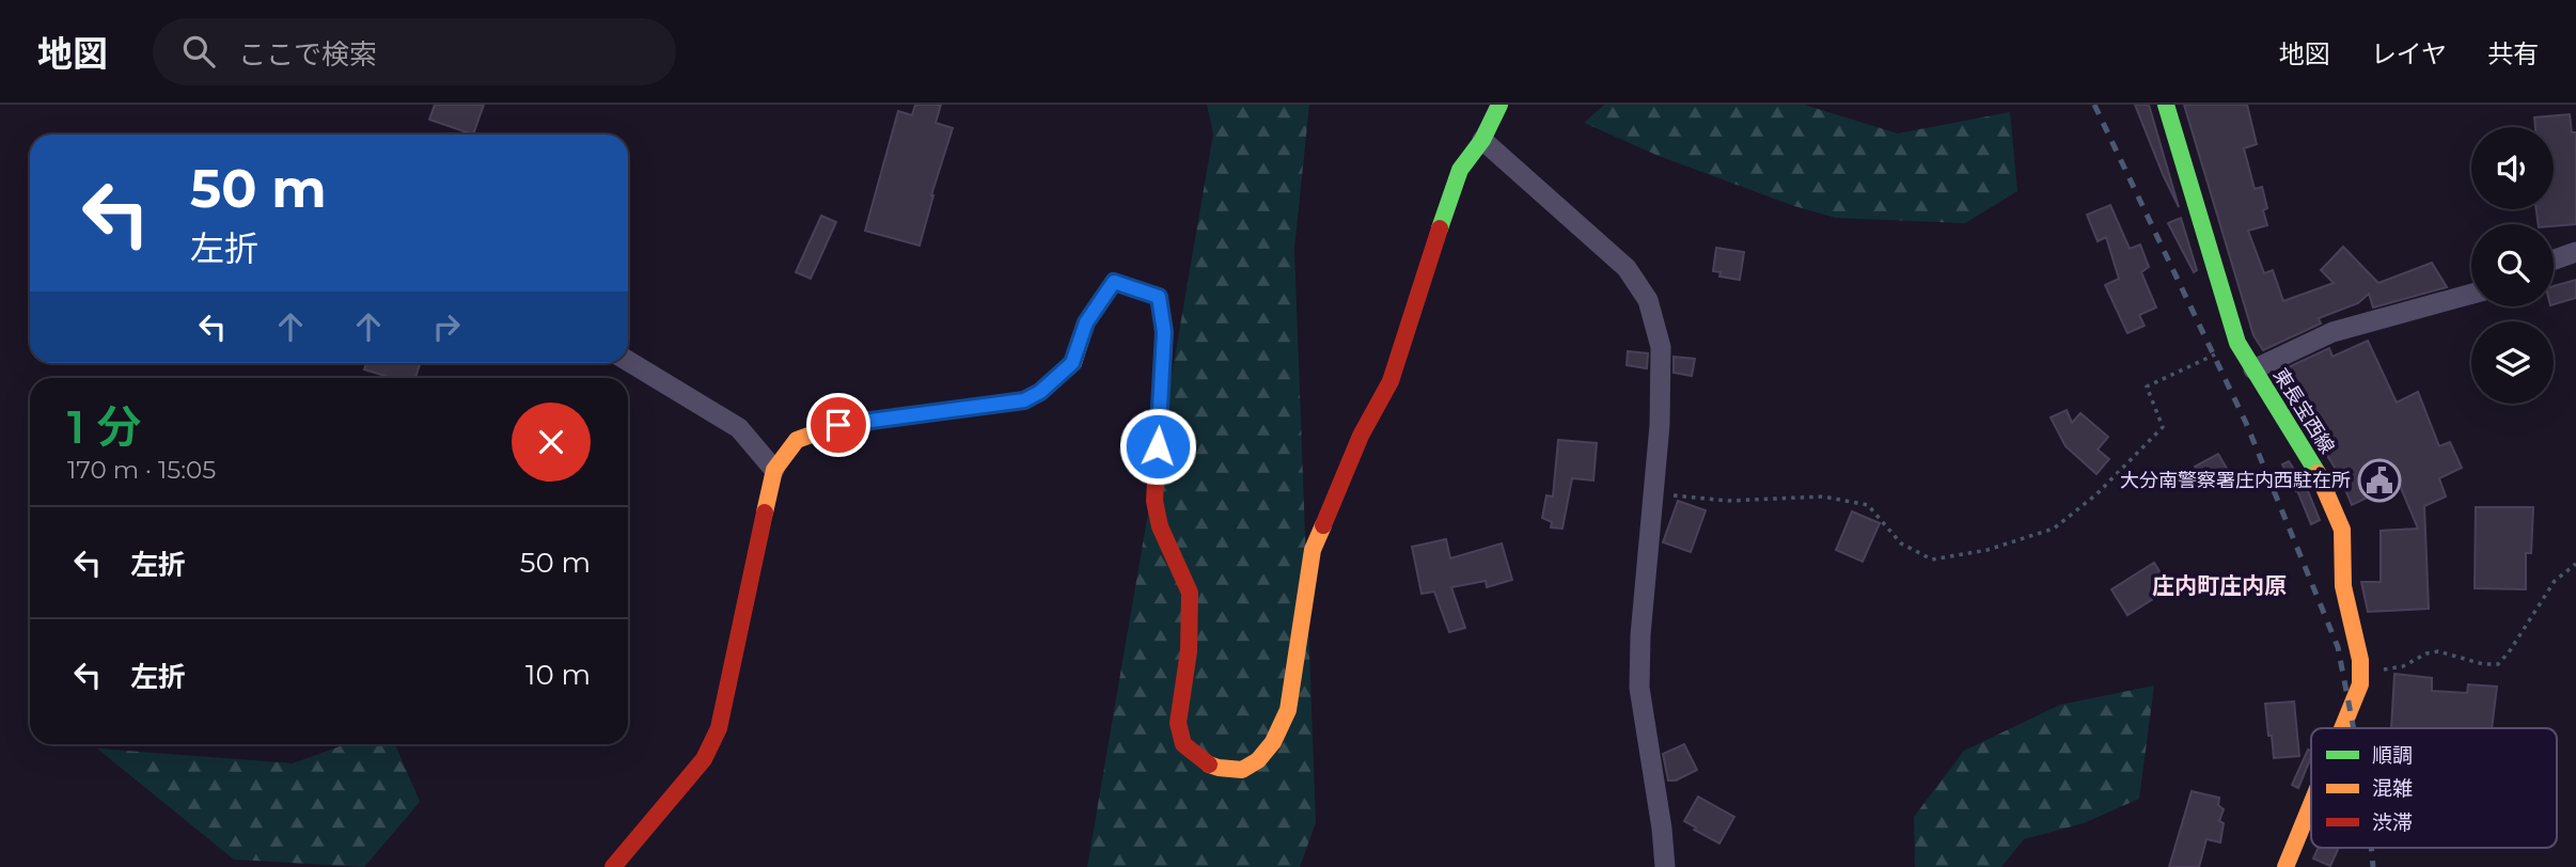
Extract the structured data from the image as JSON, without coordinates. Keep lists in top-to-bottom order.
{
  "streets": {
    "street": ["東長宝西線"]
  },
  "districts": ["庄内町庄内原"],
  "places": {
    "public building": ["大分南警察署庄内西駐在所"]
  },
  "legend": ["順調", "混雑", "渋滞"],
  "page": {
    "header": "地図",
    "search": "ここで検索",
    "nav": ["地図", "レイヤ", "共有"],
    "turn": ["50 m", "左折"],
    "heading": ["1 分", "170 m · 15:05"],
    "list": [
      {
        "name": "左折",
        "value": "50 m"
      },
      {
        "name": "左折",
        "value": "10 m"
      }
    ]
  }
}
